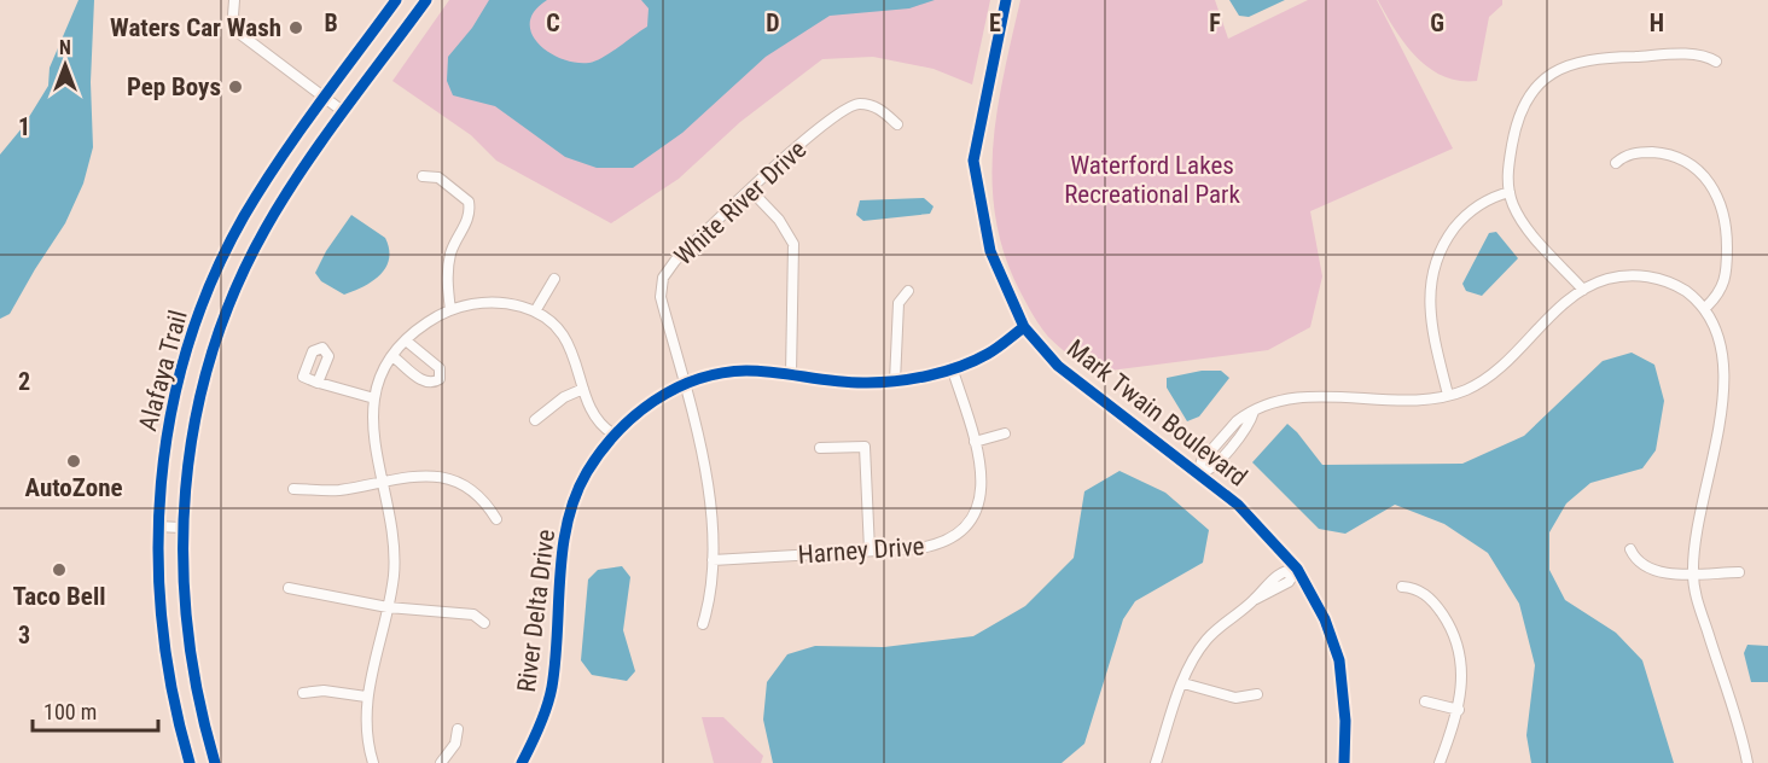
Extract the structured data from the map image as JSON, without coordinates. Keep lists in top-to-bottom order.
{
  "streets": {
    "main road": ["Alafaya Trail"],
    "street": [
      "White River Drive",
      "Mark Twain Boulevard",
      "Harney Drive",
      "River Delta Drive"
    ]
  },
  "crossings": [
    ["White River Drive", "Harney Drive"],
    ["White River Drive", "River Delta Drive"],
    ["Mark Twain Boulevard", "River Delta Drive"],
    ["Harney Drive", "River Delta Drive"]
  ],
  "parks": ["Waterford Lakes Recreational Park"],
  "places": [
    "Waters Car Wash",
    "Pep Boys",
    "AutoZone",
    "Taco Bell"
  ],
  "scale_bar": "100 m",
  "north": "top",
  "grid": {
    "columns": [
      "B",
      "C",
      "D",
      "E",
      "F",
      "G",
      "H"
    ],
    "rows": ["1", "2", "3"]
  }
}
